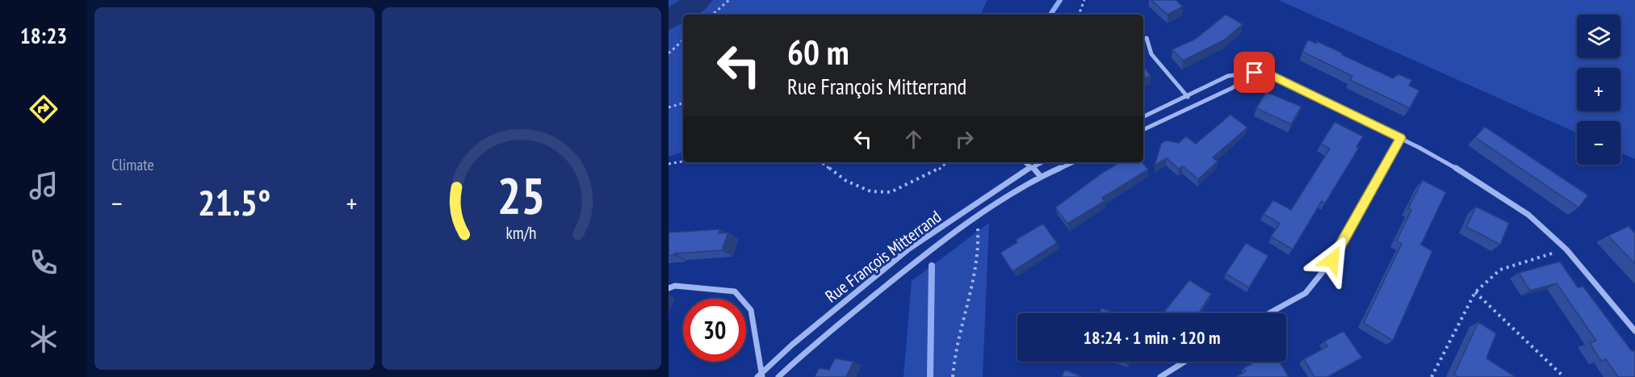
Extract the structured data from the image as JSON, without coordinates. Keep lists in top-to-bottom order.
{
  "streets": {
    "street": ["Rue François Mitterrand"]
  },
  "page": {
    "tabs": "18:23",
    "tile": "Climate",
    "map_buttons": ["+", "−"],
    "turn": ["60 m", "Rue François Mitterrand"],
    "heat": ["−", "21.5°", "+"],
    "limit": "30",
    "trip": "18:24 · 1 min · 120 m",
    "gauge": ["25", "km/h"]
  }
}
